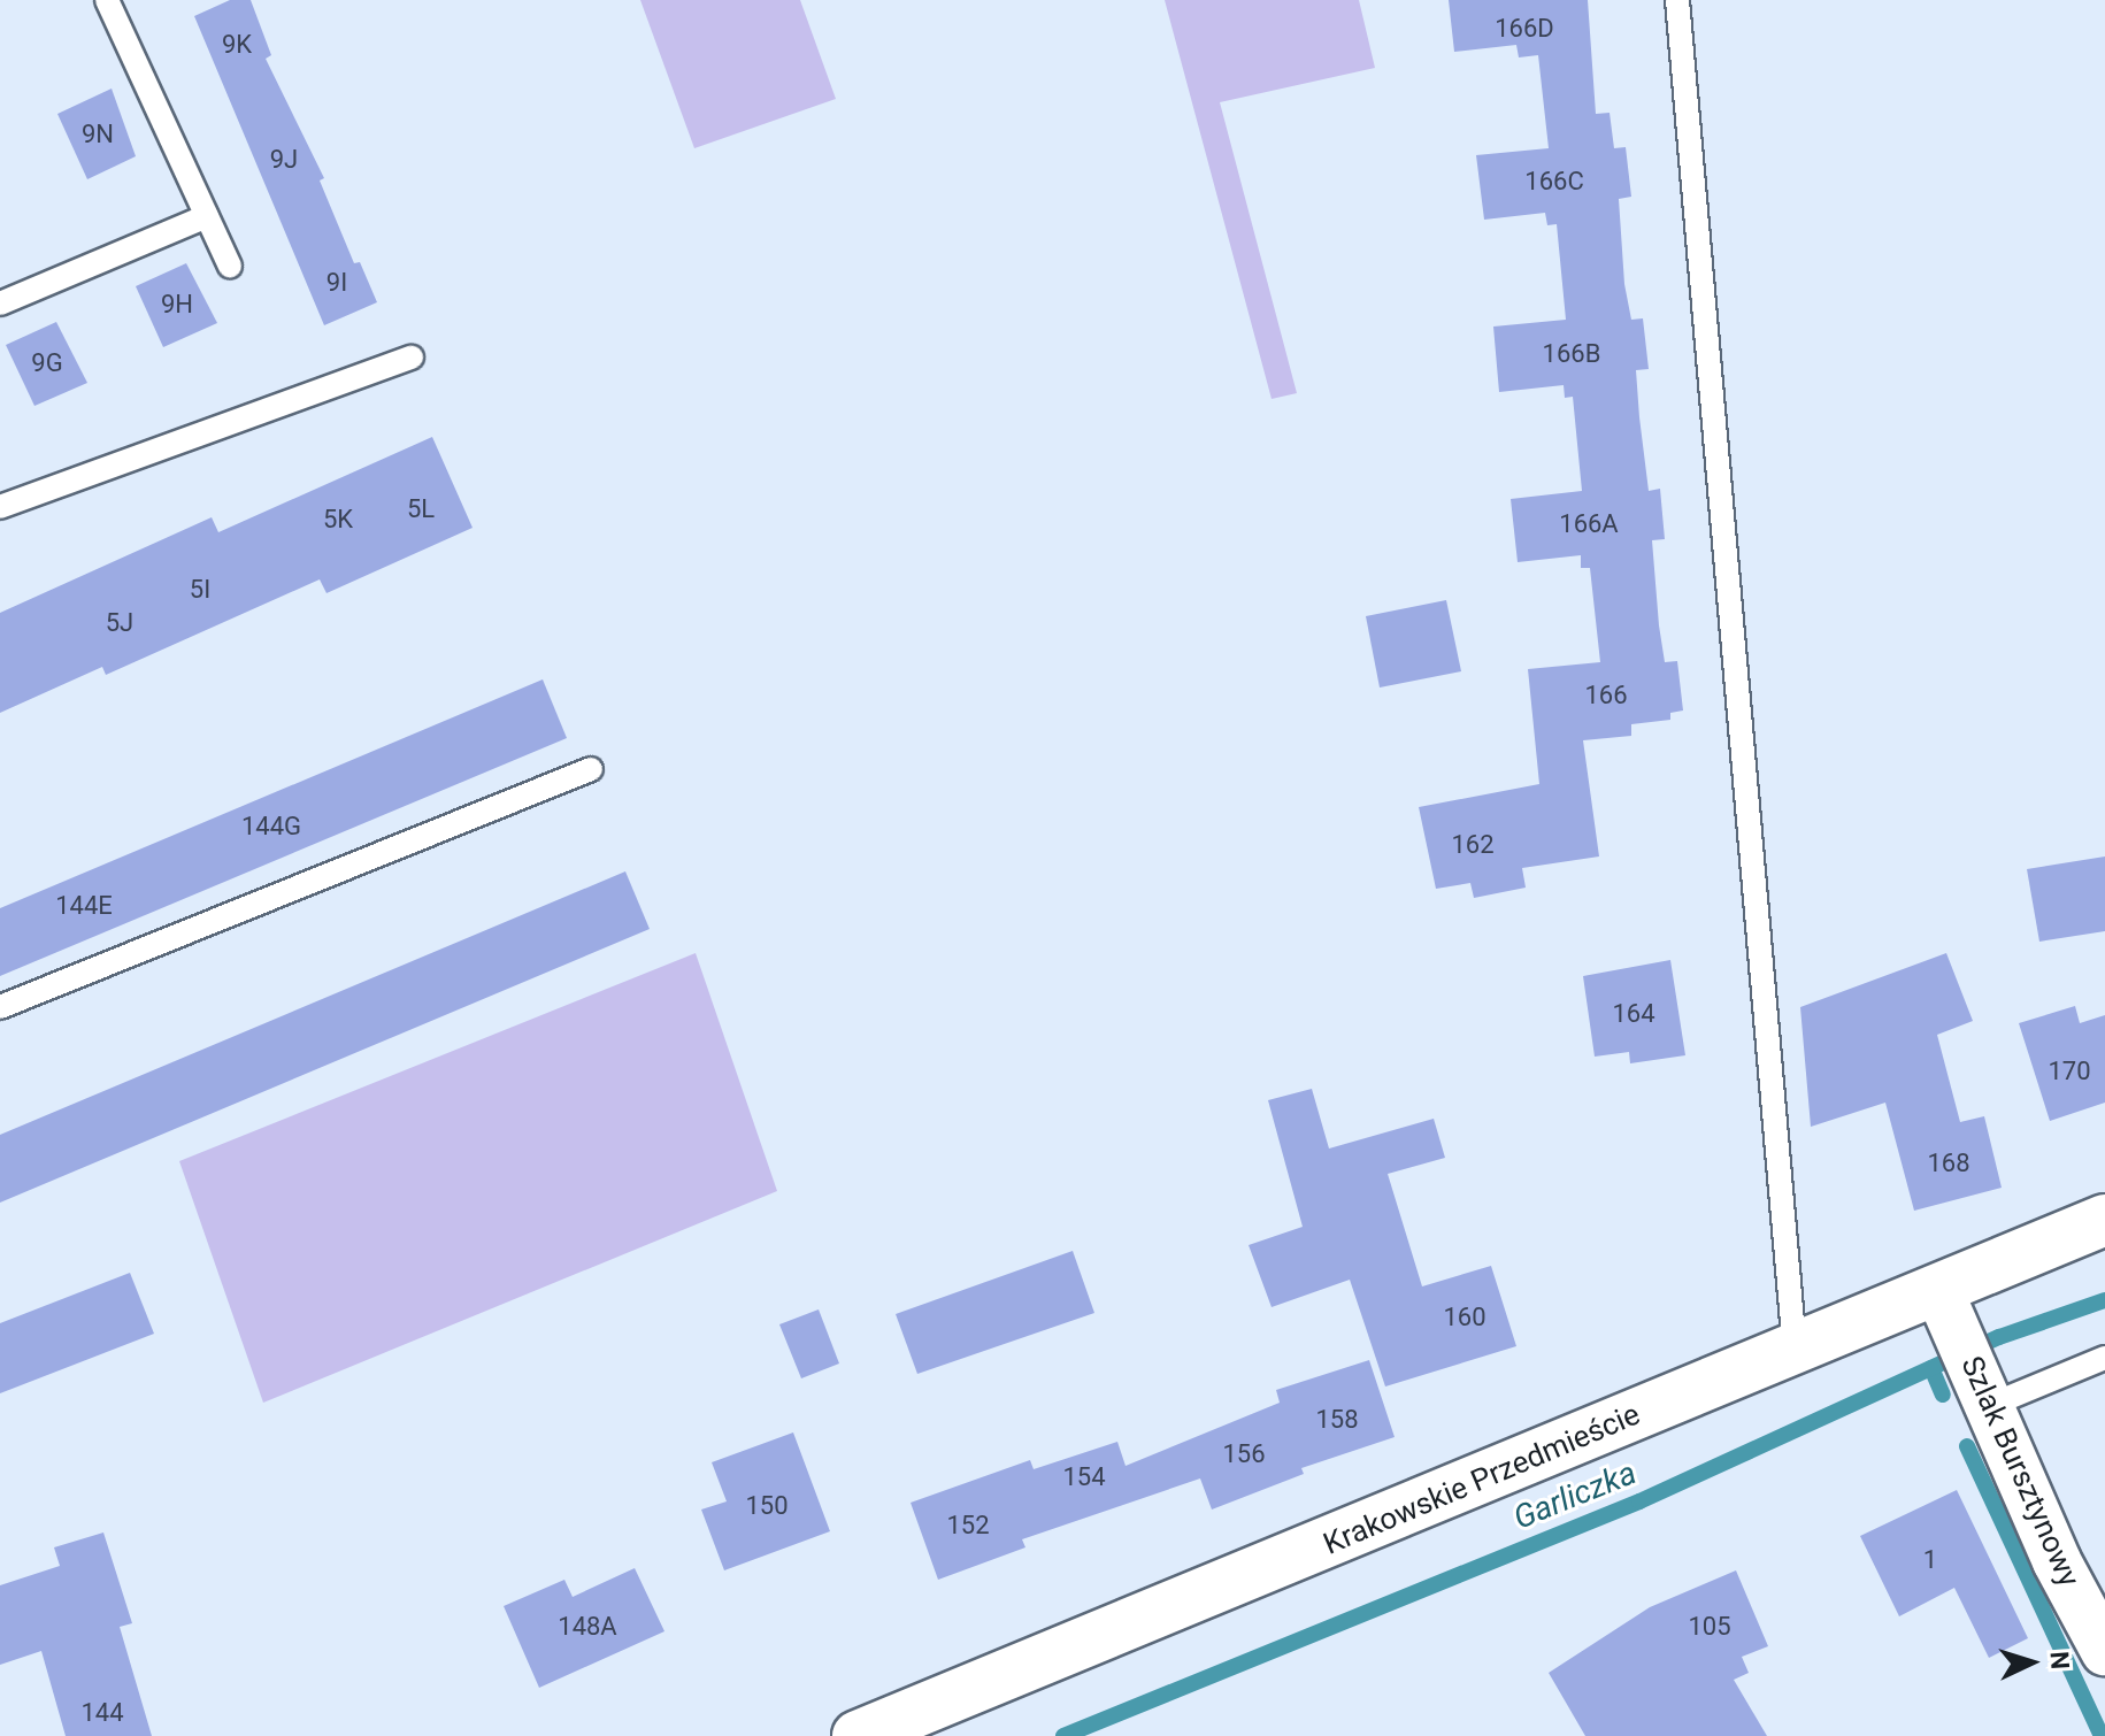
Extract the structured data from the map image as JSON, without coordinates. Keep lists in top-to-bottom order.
{
  "streets": {
    "main road": ["Krakowskie Przedmieście"],
    "street": ["Szlak Bursztynowy"]
  },
  "crossings": [
    ["Szlak Bursztynowy", "Krakowskie Przedmieście"]
  ],
  "water": ["Garliczka"],
  "house_numbers": [
    "166D",
    "9K",
    "9N",
    "9J",
    "166C",
    "9I",
    "9H",
    "166B",
    "9G",
    "5L",
    "5K",
    "166A",
    "5I",
    "5J",
    "166",
    "144G",
    "162",
    "144E",
    "164",
    "170",
    "168",
    "160",
    "158",
    "156",
    "154",
    "150",
    "152",
    "1",
    "148A",
    "105",
    "144"
  ],
  "north": "right"
}
